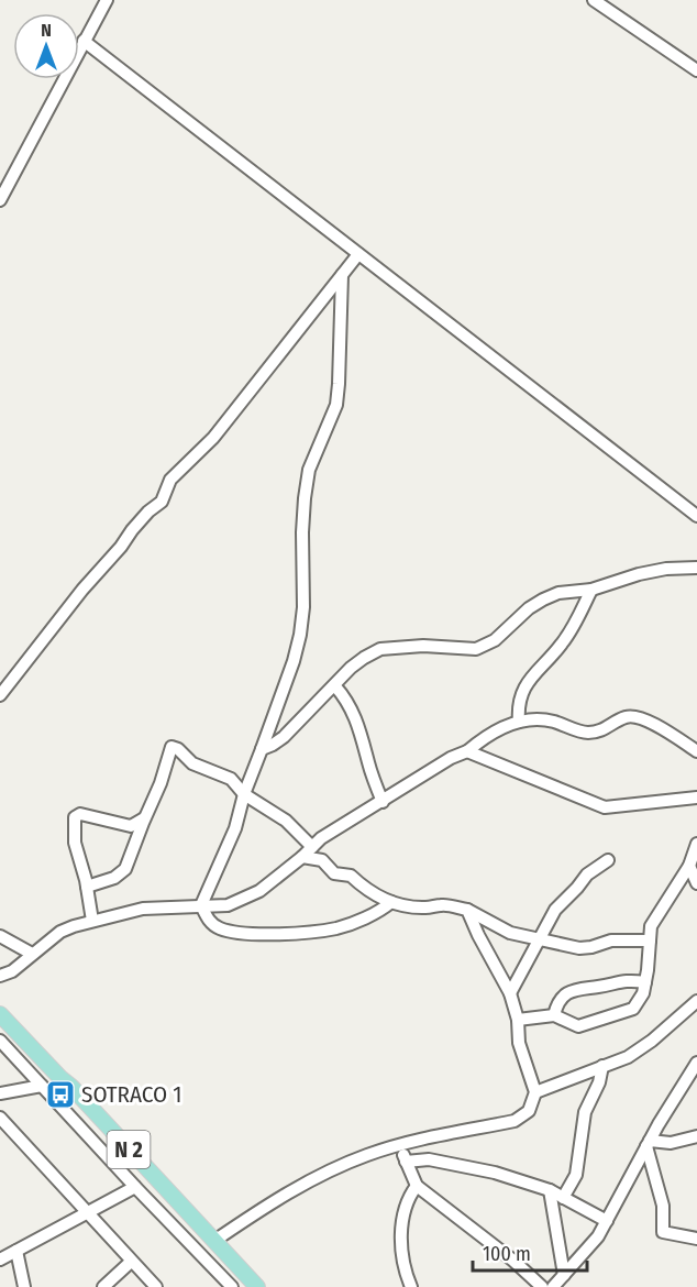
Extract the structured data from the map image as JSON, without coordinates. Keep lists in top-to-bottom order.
{
  "streets": {
    "main road": ["N 2"]
  },
  "places": {
    "bus stop": ["SOTRACO 1"]
  },
  "scale_bar": "100 m",
  "north": "top"
}
